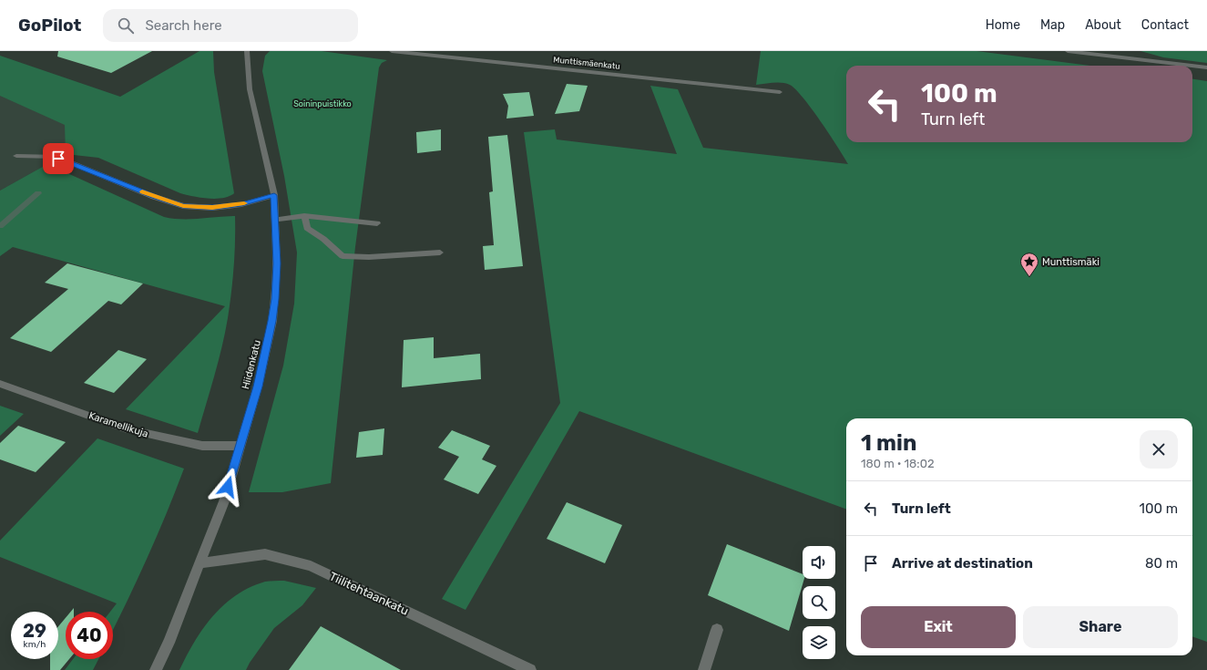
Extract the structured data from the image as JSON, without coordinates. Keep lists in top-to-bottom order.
{
  "streets": {
    "street": [
      "Munttismäenkatu",
      "Hiidenkatu",
      "Karamellikuja",
      "Tiilitehtaankatu"
    ]
  },
  "crossings": [
    ["Hiidenkatu", "Karamellikuja"],
    ["Hiidenkatu", "Tiilitehtaankatu"]
  ],
  "parks": ["Soininpuistikko"],
  "places": {
    "place": ["Munttismäki"]
  },
  "page": {
    "header": "GoPilot",
    "search": "Search here",
    "nav": [
      "Home",
      "Map",
      "About",
      "Contact"
    ],
    "turn": ["100 m", "Turn left"],
    "heading": ["1 min", "180 m · 18:02"],
    "list": [
      {
        "name": "Turn left",
        "value": "100 m"
      },
      {
        "name": "Arrive at destination",
        "value": "80 m"
      }
    ],
    "buttons": ["Exit", "Share"],
    "speed": "29 km/h",
    "limit": "40"
  }
}
